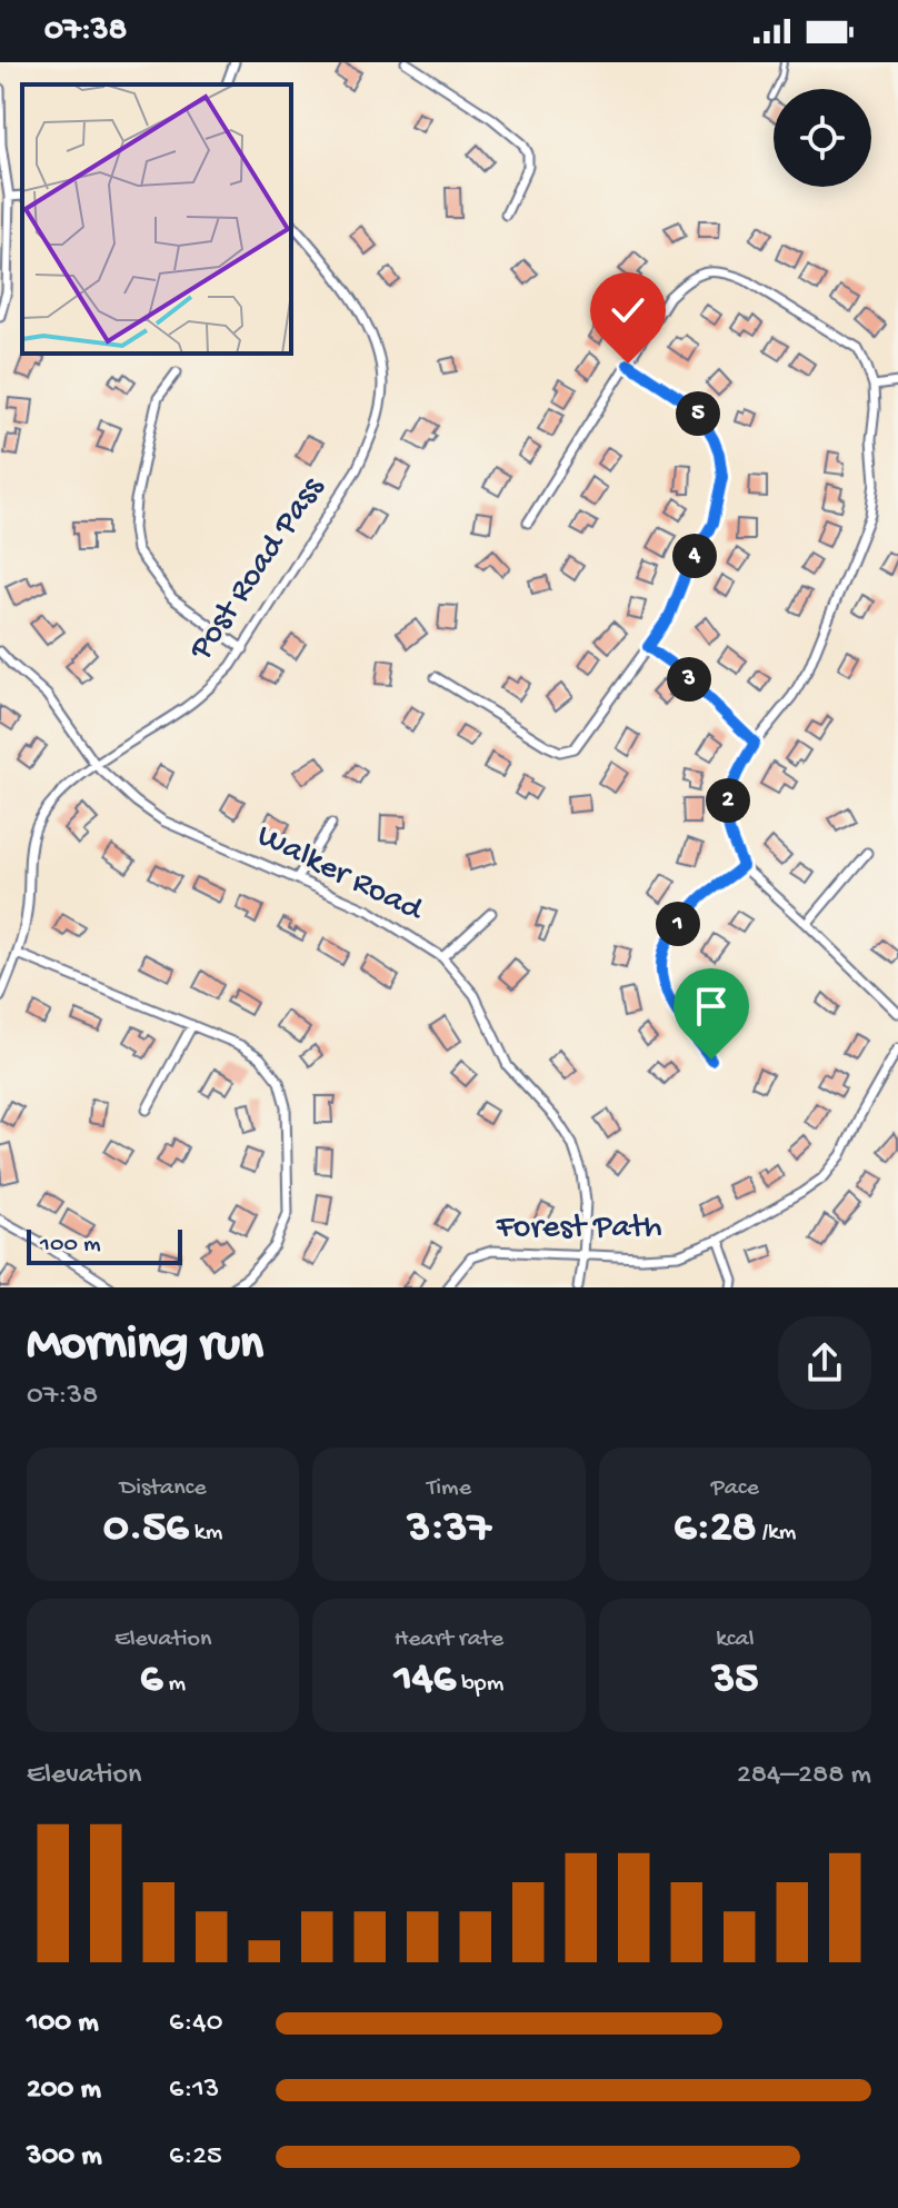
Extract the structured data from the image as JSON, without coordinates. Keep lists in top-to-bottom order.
{
  "streets": {
    "street": ["Post Road Pass", "Walker Road", "Forest Path"]
  },
  "crossings": [
    ["Post Road Pass", "Walker Road"],
    ["Walker Road", "Forest Path"]
  ],
  "scale_bar": "100 m",
  "page": {
    "status": "07:38",
    "pins": [
      "5",
      "4",
      "3",
      "2",
      "1"
    ],
    "scale": "100 m",
    "heading": ["Morning run", "07:38"],
    "stats": [
      ["Distance", "0.56 km"],
      ["Time", "3:37"],
      ["Pace", "6:28 /km"],
      ["Elevation", "6 m"],
      ["Heart rate", "146 bpm"],
      ["kcal", "35"]
    ],
    "chart": ["Elevation", "284–288 m"],
    "list": [
      {
        "name": "100 m",
        "note": "6:40"
      },
      {
        "name": "200 m",
        "note": "6:13"
      },
      {
        "name": "300 m",
        "note": "6:25"
      }
    ]
  }
}
